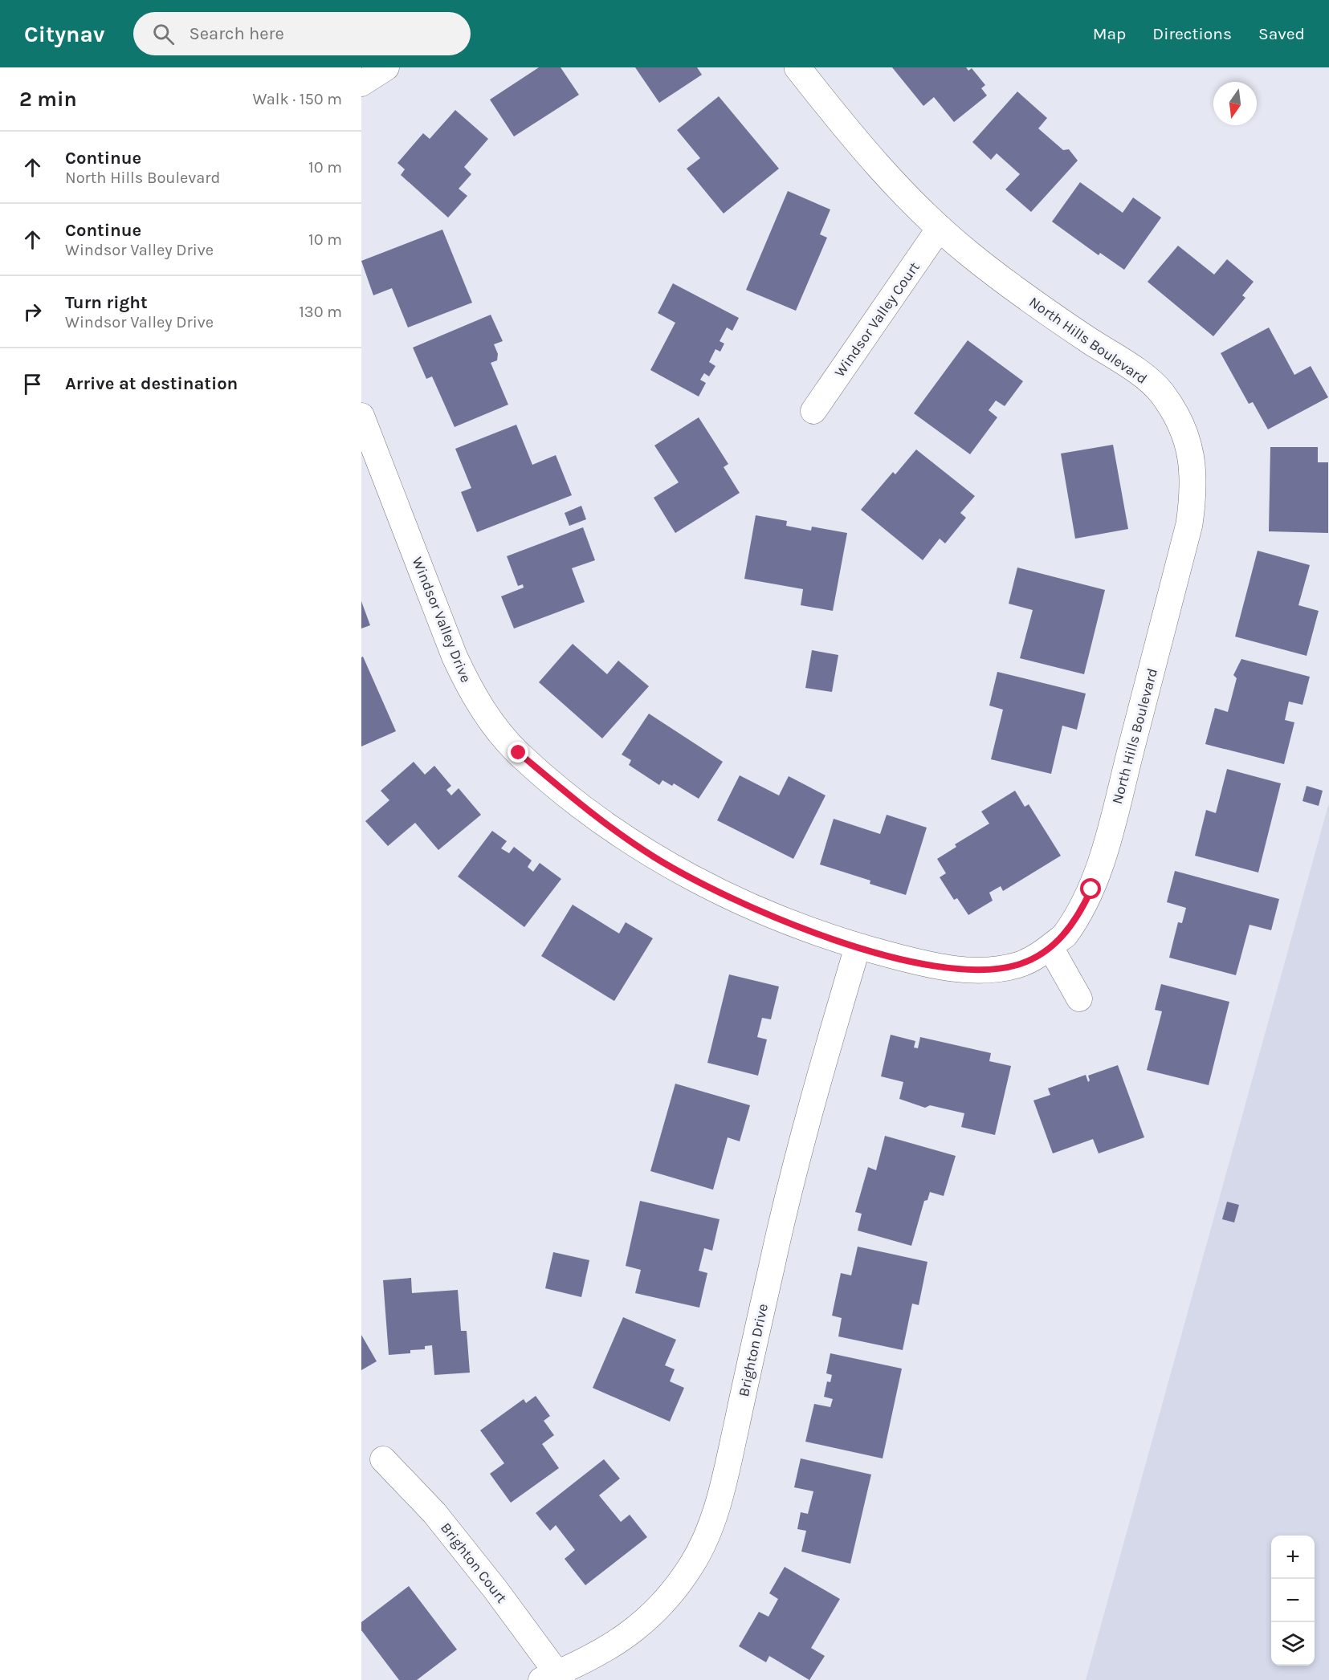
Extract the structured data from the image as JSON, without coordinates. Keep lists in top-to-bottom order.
{
  "streets": {
    "street": [
      "Windsor Valley Court",
      "North Hills Boulevard",
      "Windsor Valley Drive",
      "Brighton Drive",
      "Brighton Court"
    ]
  },
  "crossings": [
    ["Windsor Valley Court", "North Hills Boulevard"],
    ["North Hills Boulevard", "Windsor Valley Drive"],
    ["Windsor Valley Drive", "Brighton Drive"],
    ["Brighton Drive", "Brighton Court"]
  ],
  "north": "bottom",
  "page": {
    "header": "Citynav",
    "search": "Search here",
    "nav": ["Map", "Directions", "Saved"],
    "heading": ["2 min", "Walk · 150 m"],
    "list": [
      ["Continue", "North Hills Boulevard", "10 m"],
      ["Continue", "Windsor Valley Drive", "10 m"],
      ["Turn right", "Windsor Valley Drive", "130 m"],
      "Arrive at destination"
    ],
    "map_buttons": ["+", "−"]
  }
}
